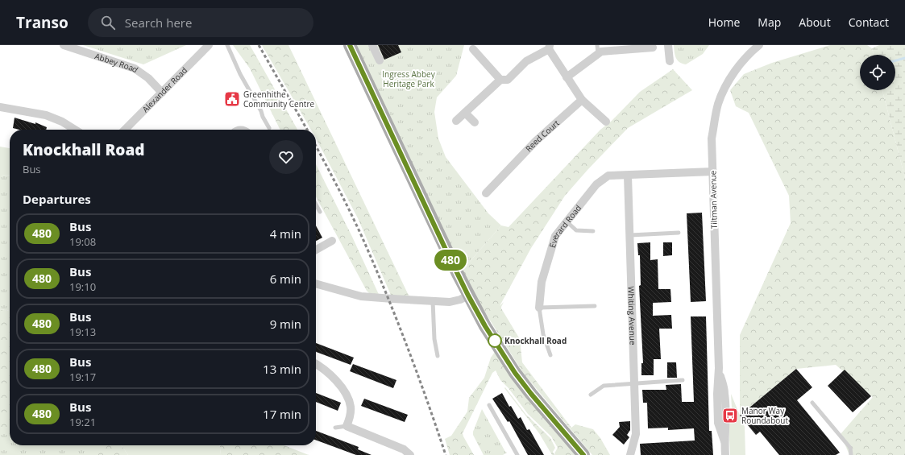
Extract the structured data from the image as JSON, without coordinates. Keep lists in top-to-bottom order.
{
  "streets": {
    "street": [
      "Abbey Road",
      "Alexander Road",
      "Reed Court",
      "Tiltman Avenue",
      "Everard Road",
      "Whiting Avenue"
    ]
  },
  "crossings": [
    ["Abbey Road", "Alexander Road"],
    ["Tiltman Avenue", "Everard Road"],
    ["Everard Road", "Whiting Avenue"]
  ],
  "parks": ["Ingress Abbey Heritage Park"],
  "places": {
    "public building": ["Greenhithe Community Centre"],
    "other": ["Knockhall Road"],
    "bus stop": ["Manor Way Roundabout"]
  },
  "lines": ["bus line 480"],
  "page": {
    "header": "Transo",
    "search": "Search here",
    "nav": [
      "Home",
      "Map",
      "About",
      "Contact"
    ],
    "on_map": "480",
    "heading": [
      ["Knockhall Road", "Bus"],
      "Departures"
    ],
    "list": [
      {
        "mark": "480",
        "name": "Bus",
        "note": "19:08",
        "value": "4 min"
      },
      {
        "mark": "480",
        "name": "Bus",
        "note": "19:10",
        "value": "6 min"
      },
      {
        "mark": "480",
        "name": "Bus",
        "note": "19:13",
        "value": "9 min"
      },
      {
        "mark": "480",
        "name": "Bus",
        "note": "19:17",
        "value": "13 min"
      },
      {
        "mark": "480",
        "name": "Bus",
        "note": "19:21",
        "value": "17 min"
      }
    ]
  }
}
